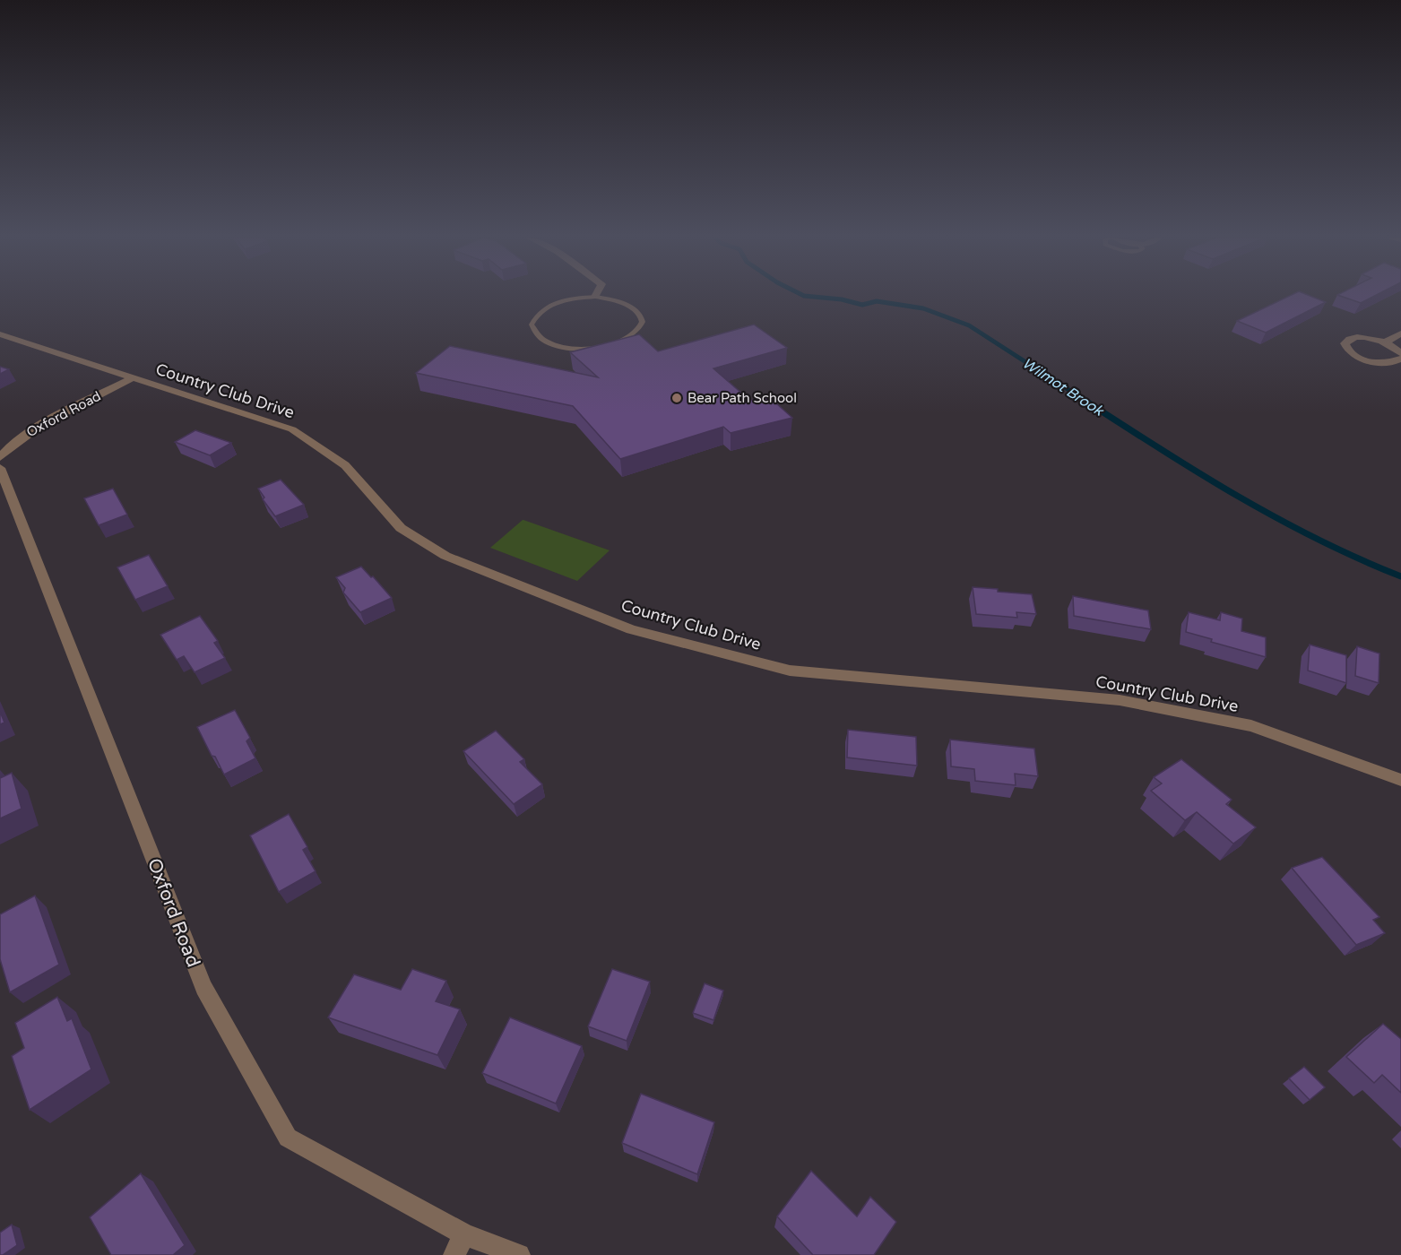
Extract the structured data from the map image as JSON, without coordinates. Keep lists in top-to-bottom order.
{
  "streets": {
    "street": ["Country Club Drive", "Oxford Road"]
  },
  "crossings": [
    ["Country Club Drive", "Oxford Road"]
  ],
  "water": ["Wilmot Brook"],
  "places": ["Bear Path School"]
}
